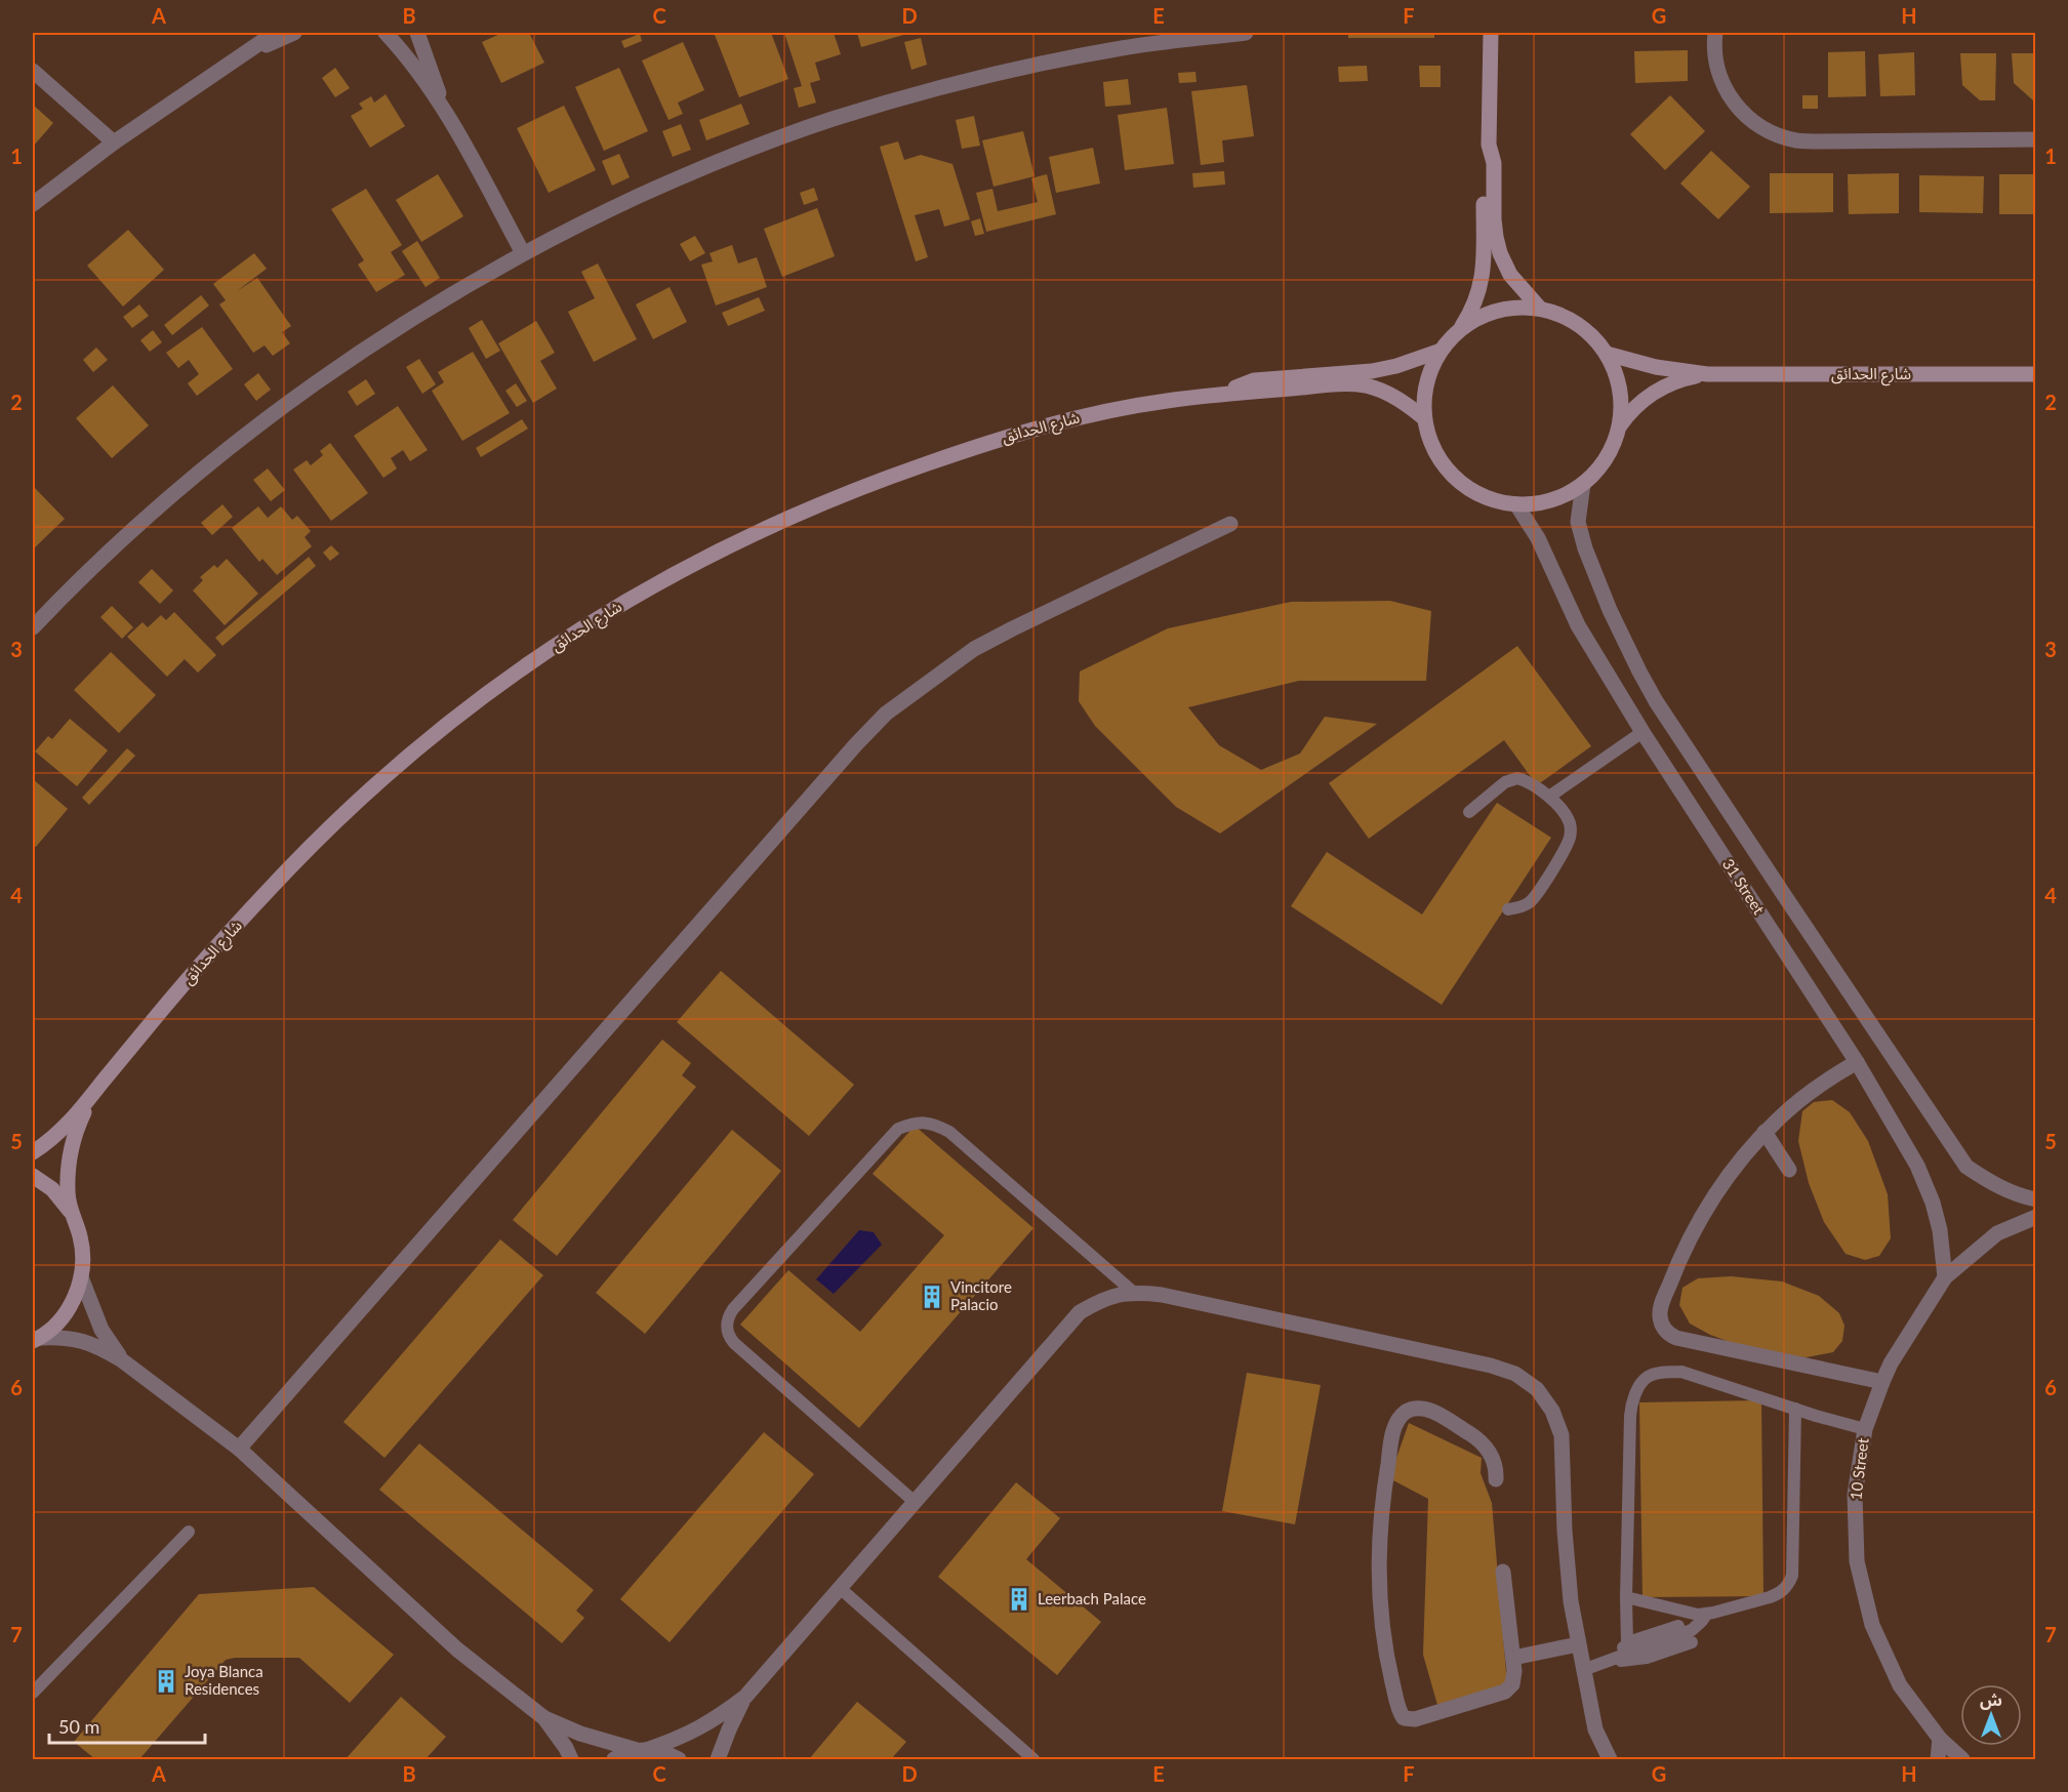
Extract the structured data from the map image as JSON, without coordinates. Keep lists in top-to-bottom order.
{
  "streets": {
    "street": ["شارع الحدائق", "31 Street", "10 Street"]
  },
  "crossings": [
    ["31 Street", "10 Street"]
  ],
  "places": {
    "building": ["Vincitore Palacio", "Leerbach Palace", "Joya Blanca Residences"]
  },
  "scale_bar": "50 m",
  "north": "top",
  "grid": {
    "columns": [
      "A",
      "B",
      "C",
      "D",
      "E",
      "F",
      "G",
      "H"
    ],
    "rows": [
      "1",
      "2",
      "3",
      "4",
      "5",
      "6",
      "7"
    ]
  }
}
